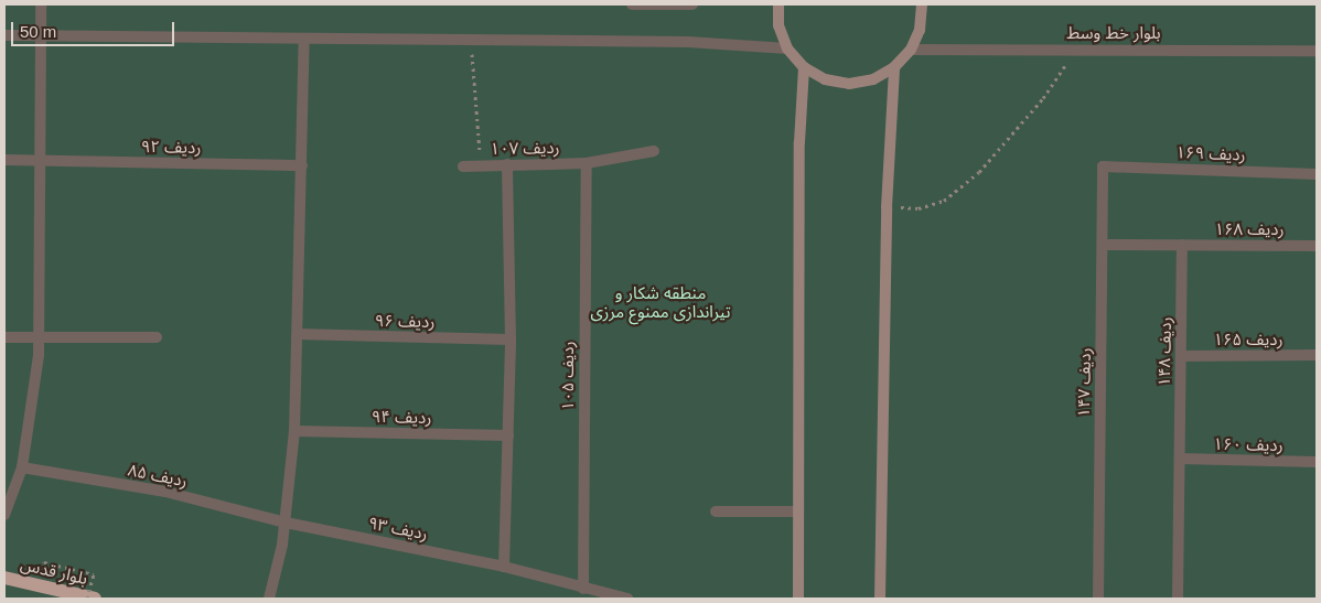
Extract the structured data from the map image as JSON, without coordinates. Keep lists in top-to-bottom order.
{
  "streets": {
    "main road": ["بلوار قدس"],
    "street": [
      "بلوار خط وسط",
      "ردیف ۹۲",
      "ردیف ۱۰۷",
      "ردیف ۱۶۹",
      "ردیف ۱۶۸",
      "ردیف ۹۶",
      "ردیف ۱۶۵",
      "ردیف ۱۴۸",
      "ردیف ۱۰۵",
      "ردیف ۱۴۷",
      "ردیف ۹۴",
      "ردیف ۱۶۰",
      "ردیف ۸۵",
      "ردیف ۹۳"
    ]
  },
  "crossings": [
    ["ردیف ۱۰۷", "ردیف ۱۰۵"],
    ["ردیف ۱۶۹", "ردیف ۱۴۷"],
    ["ردیف ۱۶۸", "ردیف ۱۴۸"],
    ["ردیف ۱۶۸", "ردیف ۱۴۷"],
    ["ردیف ۱۶۵", "ردیف ۱۴۸"],
    ["ردیف ۱۴۸", "ردیف ۱۶۰"],
    ["ردیف ۱۰۵", "ردیف ۹۳"],
    ["ردیف ۸۵", "ردیف ۹۳"]
  ],
  "parks": ["منطقه شکار و تیراندازی ممنوع مرزی"],
  "scale_bar": "50 m"
}
